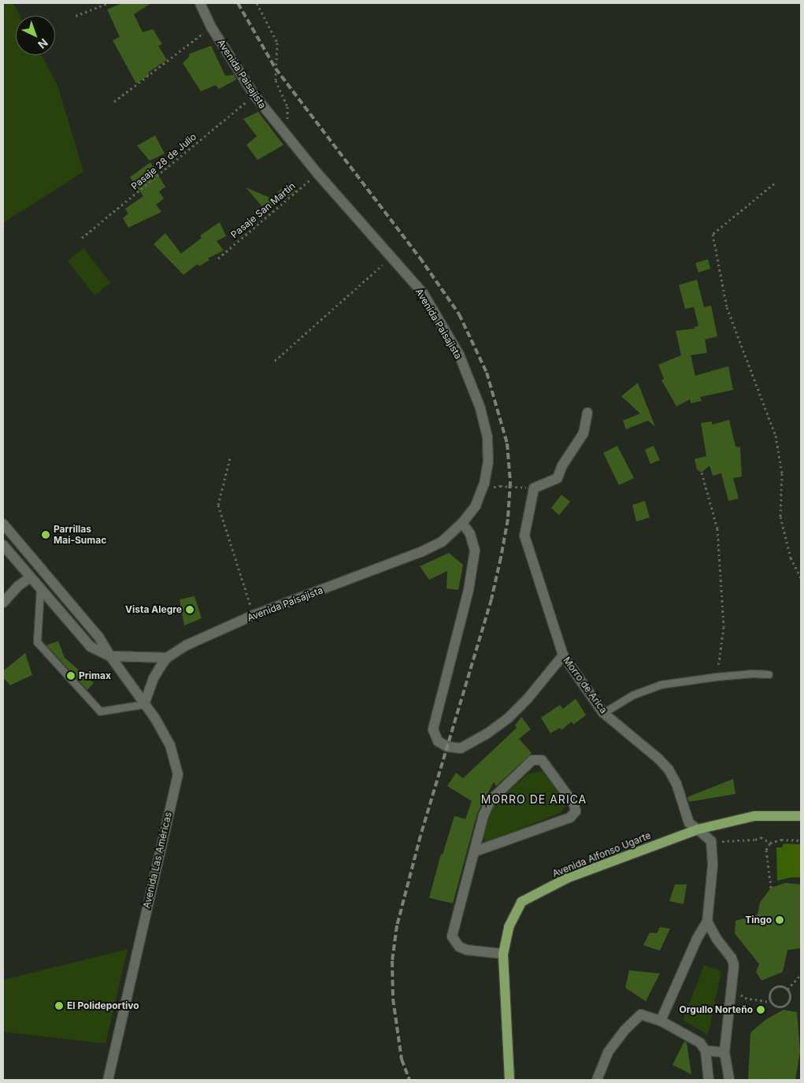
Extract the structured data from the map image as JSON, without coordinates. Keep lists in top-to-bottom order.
{
  "streets": {
    "main road": ["Avenida Alfonso Ugarte"],
    "street": ["Avenida Paisajista", "Morro de Arica", "Avenida Las Américas"],
    "path": ["Pasaje 28 de Julio", "Pasaje San Martín"]
  },
  "crossings": [
    ["Avenida Paisajista", "Pasaje 28 de Julio"],
    ["Avenida Paisajista", "Pasaje San Martín"],
    ["Avenida Paisajista", "Avenida Las Américas"],
    ["Morro de Arica", "Avenida Alfonso Ugarte"]
  ],
  "districts": ["MORRO DE ARICA"],
  "places": [
    "Parrillas Mai-Sumac",
    "Vista Alegre",
    "Primax",
    "Tingo",
    "El Polideportivo",
    "Orgullo Norteño"
  ],
  "north": "bottom right"
}
